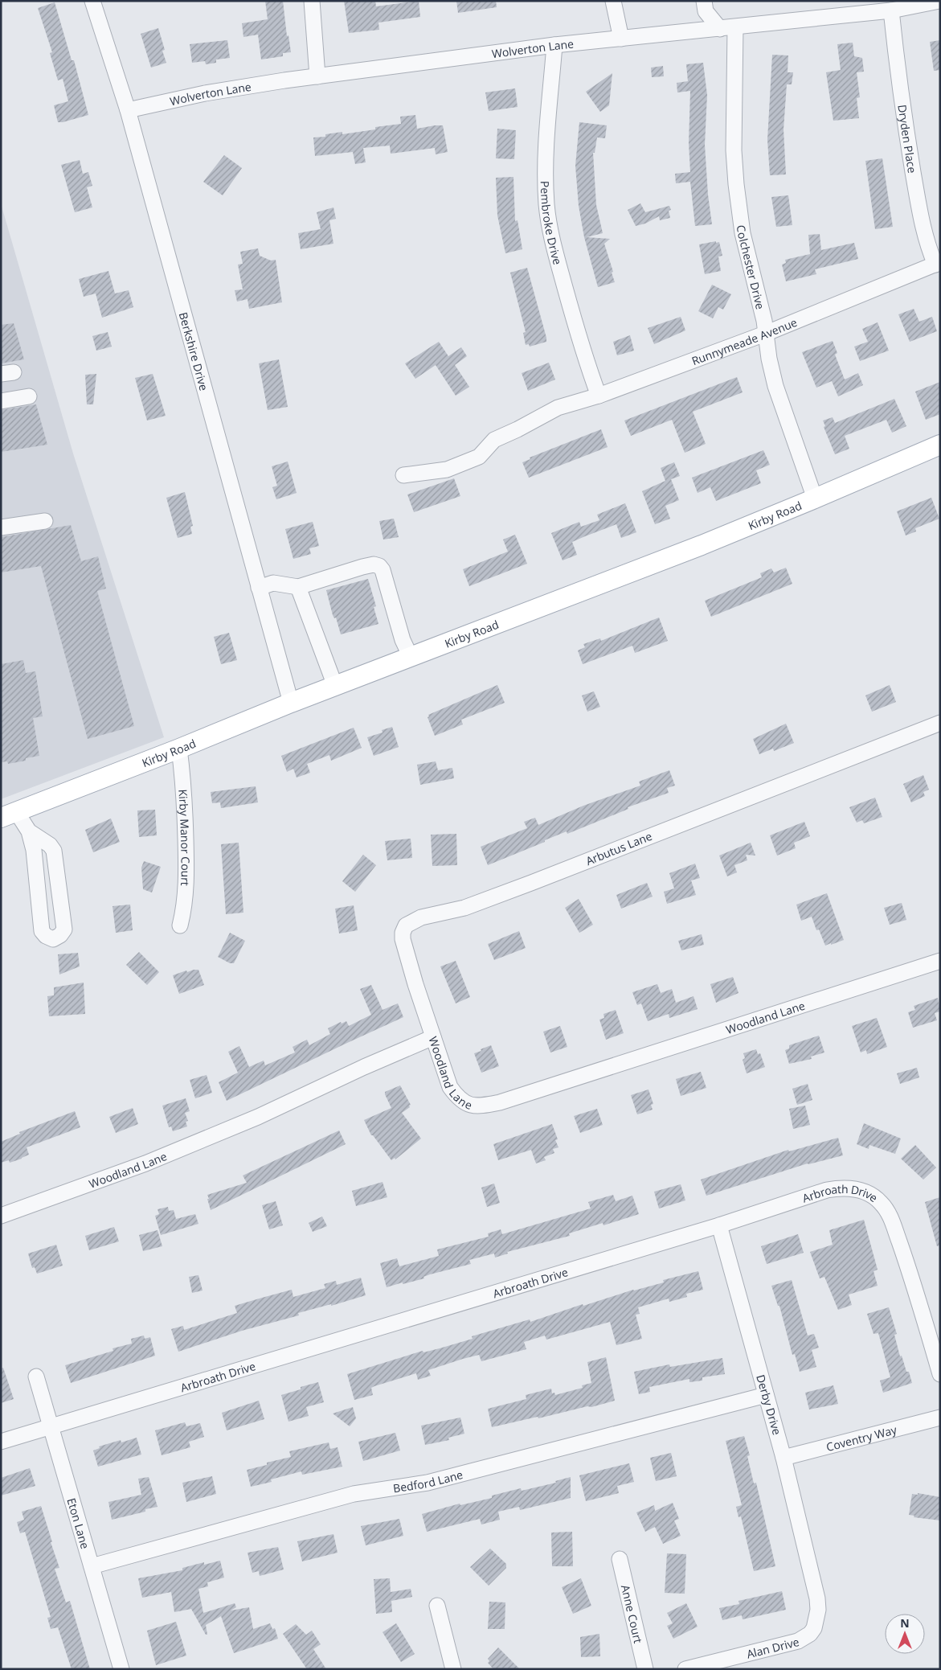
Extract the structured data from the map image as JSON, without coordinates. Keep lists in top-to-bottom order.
{
  "streets": {
    "main road": ["Kirby Road"],
    "street": [
      "Wolverton Lane",
      "Dryden Place",
      "Pembroke Drive",
      "Colchester Drive",
      "Runnymeade Avenue",
      "Berkshire Drive",
      "Kirby Manor Court",
      "Arbutus Lane",
      "Woodland Lane",
      "Arbroath Drive",
      "Derby Drive",
      "Coventry Way",
      "Bedford Lane",
      "Eton Lane",
      "Anne Court",
      "Alan Drive"
    ]
  },
  "crossings": [
    ["Wolverton Lane", "Dryden Place"],
    ["Wolverton Lane", "Pembroke Drive"],
    ["Wolverton Lane", "Colchester Drive"],
    ["Wolverton Lane", "Berkshire Drive"],
    ["Dryden Place", "Runnymeade Avenue"],
    ["Pembroke Drive", "Runnymeade Avenue"],
    ["Colchester Drive", "Runnymeade Avenue"],
    ["Colchester Drive", "Kirby Road"],
    ["Berkshire Drive", "Kirby Road"],
    ["Kirby Road", "Kirby Manor Court"],
    ["Arbutus Lane", "Woodland Lane"],
    ["Arbroath Drive", "Derby Drive"],
    ["Arbroath Drive", "Eton Lane"],
    ["Derby Drive", "Coventry Way"],
    ["Derby Drive", "Bedford Lane"],
    ["Derby Drive", "Alan Drive"],
    ["Bedford Lane", "Eton Lane"]
  ],
  "north": "top"
}
